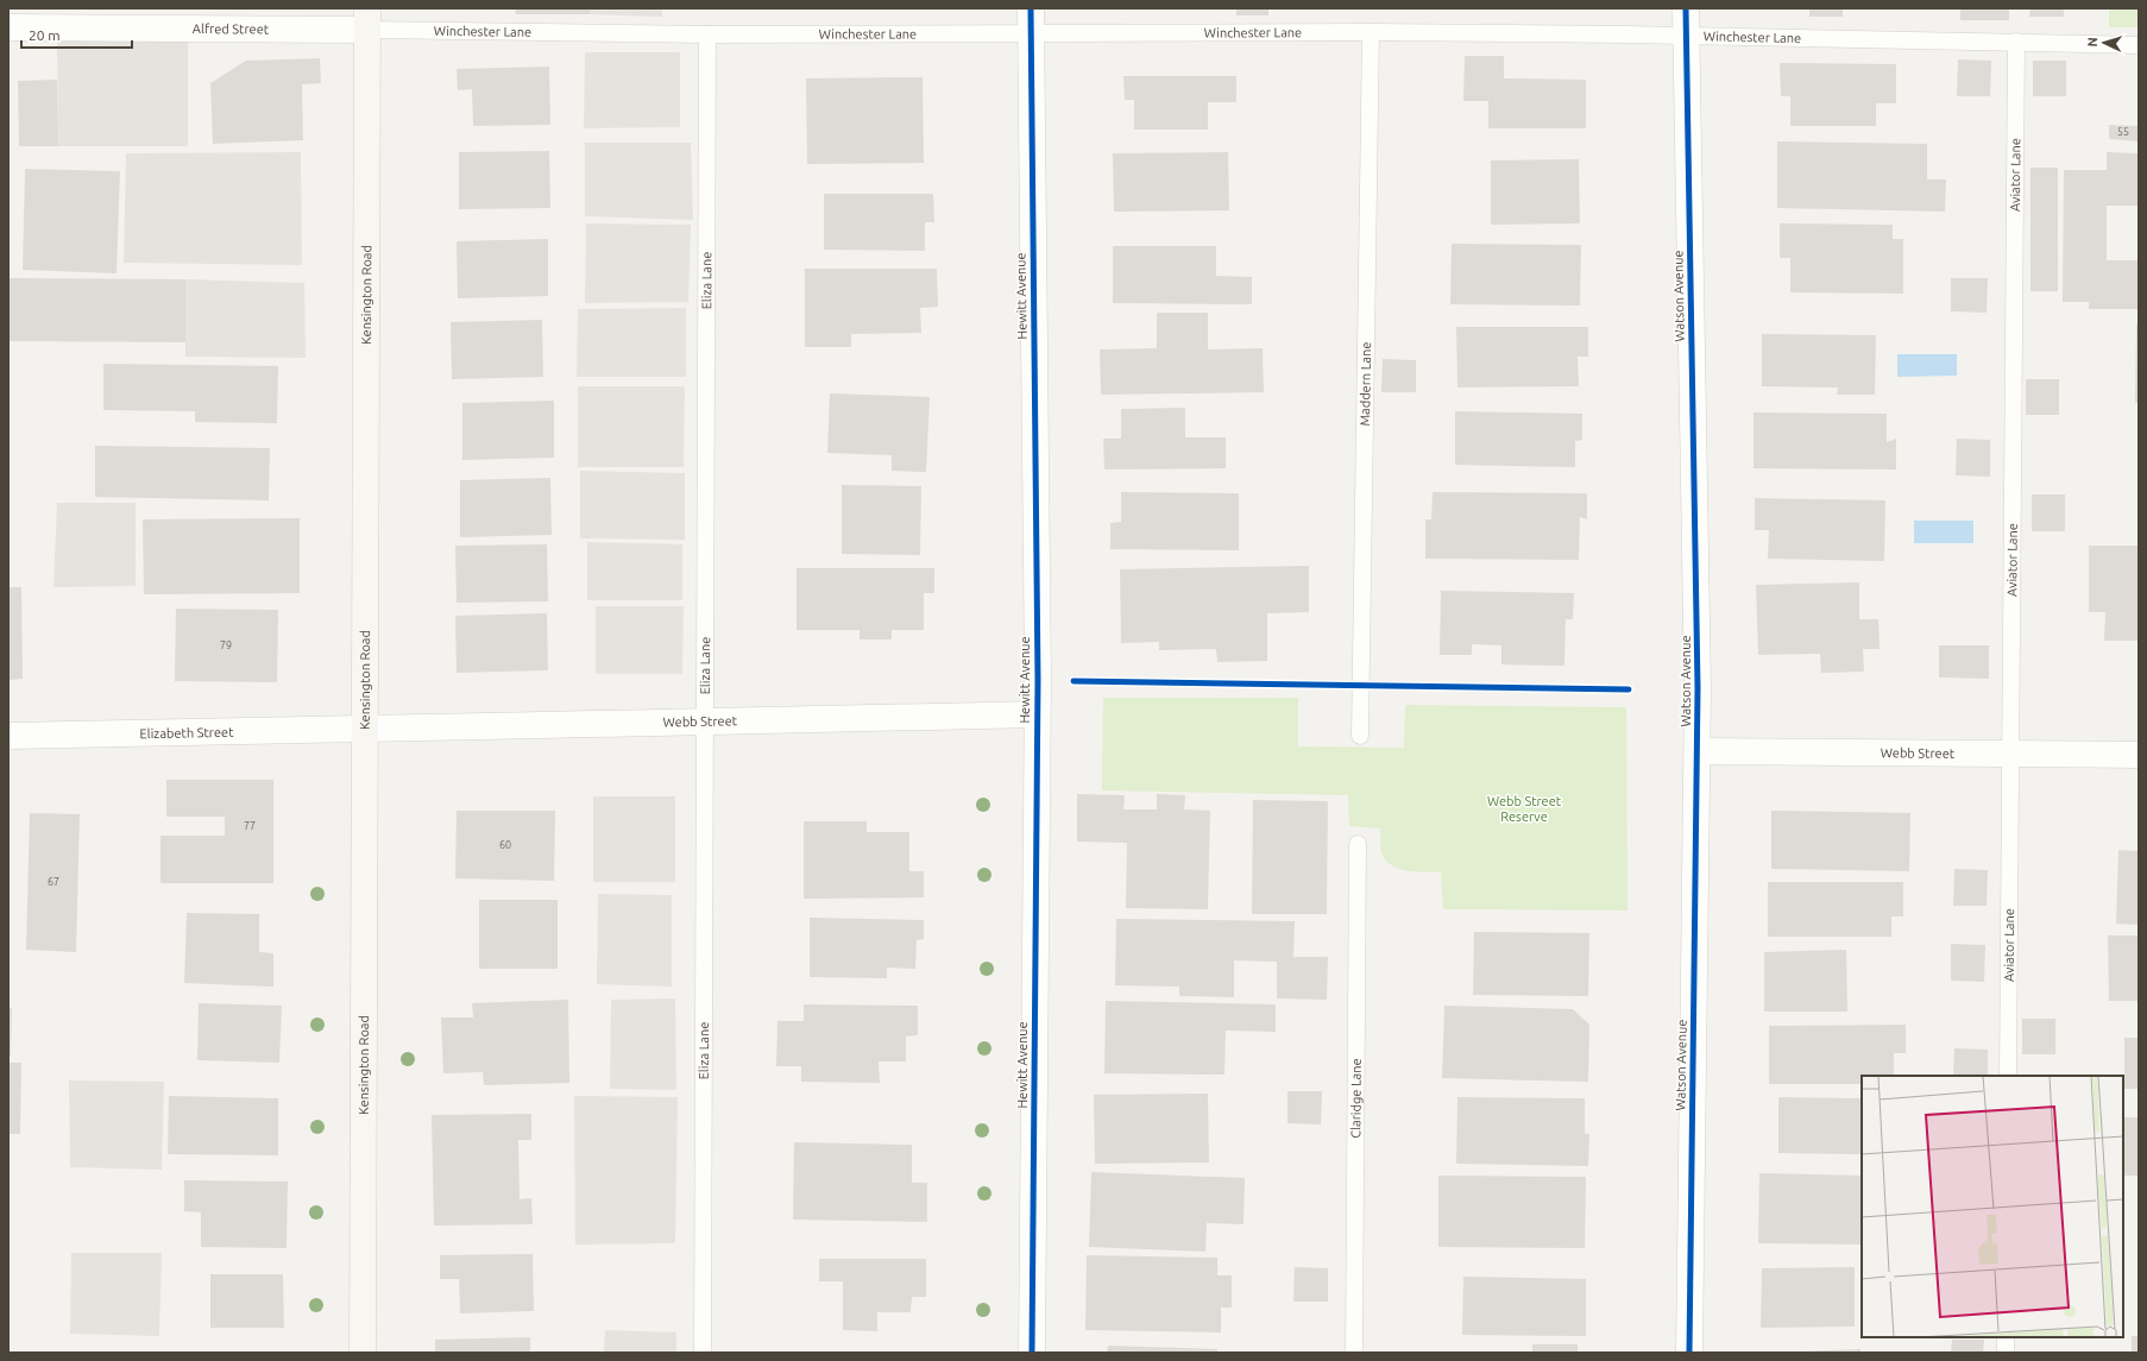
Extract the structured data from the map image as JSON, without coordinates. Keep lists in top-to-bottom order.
{
  "streets": {
    "main road": ["Kensington Road"],
    "street": [
      "Alfred Street",
      "Hewitt Avenue",
      "Watson Avenue",
      "Webb Street",
      "Elizabeth Street"
    ],
    "lane": [
      "Winchester Lane",
      "Aviator Lane",
      "Eliza Lane",
      "Maddern Lane",
      "Claridge Lane"
    ]
  },
  "crossings": [
    ["Alfred Street", "Winchester Lane"],
    ["Alfred Street", "Kensington Road"],
    ["Winchester Lane", "Aviator Lane"],
    ["Winchester Lane", "Eliza Lane"],
    ["Winchester Lane", "Kensington Road"],
    ["Winchester Lane", "Hewitt Avenue"],
    ["Winchester Lane", "Watson Avenue"],
    ["Winchester Lane", "Maddern Lane"],
    ["Aviator Lane", "Webb Street"],
    ["Eliza Lane", "Webb Street"],
    ["Kensington Road", "Webb Street"],
    ["Kensington Road", "Elizabeth Street"],
    ["Hewitt Avenue", "Webb Street"],
    ["Watson Avenue", "Webb Street"],
    ["Webb Street", "Elizabeth Street"]
  ],
  "parks": ["Webb Street Reserve"],
  "house_numbers": [
    "55",
    "79",
    "77",
    "60",
    "67"
  ],
  "scale_bar": "20 m",
  "north": "left"
}
